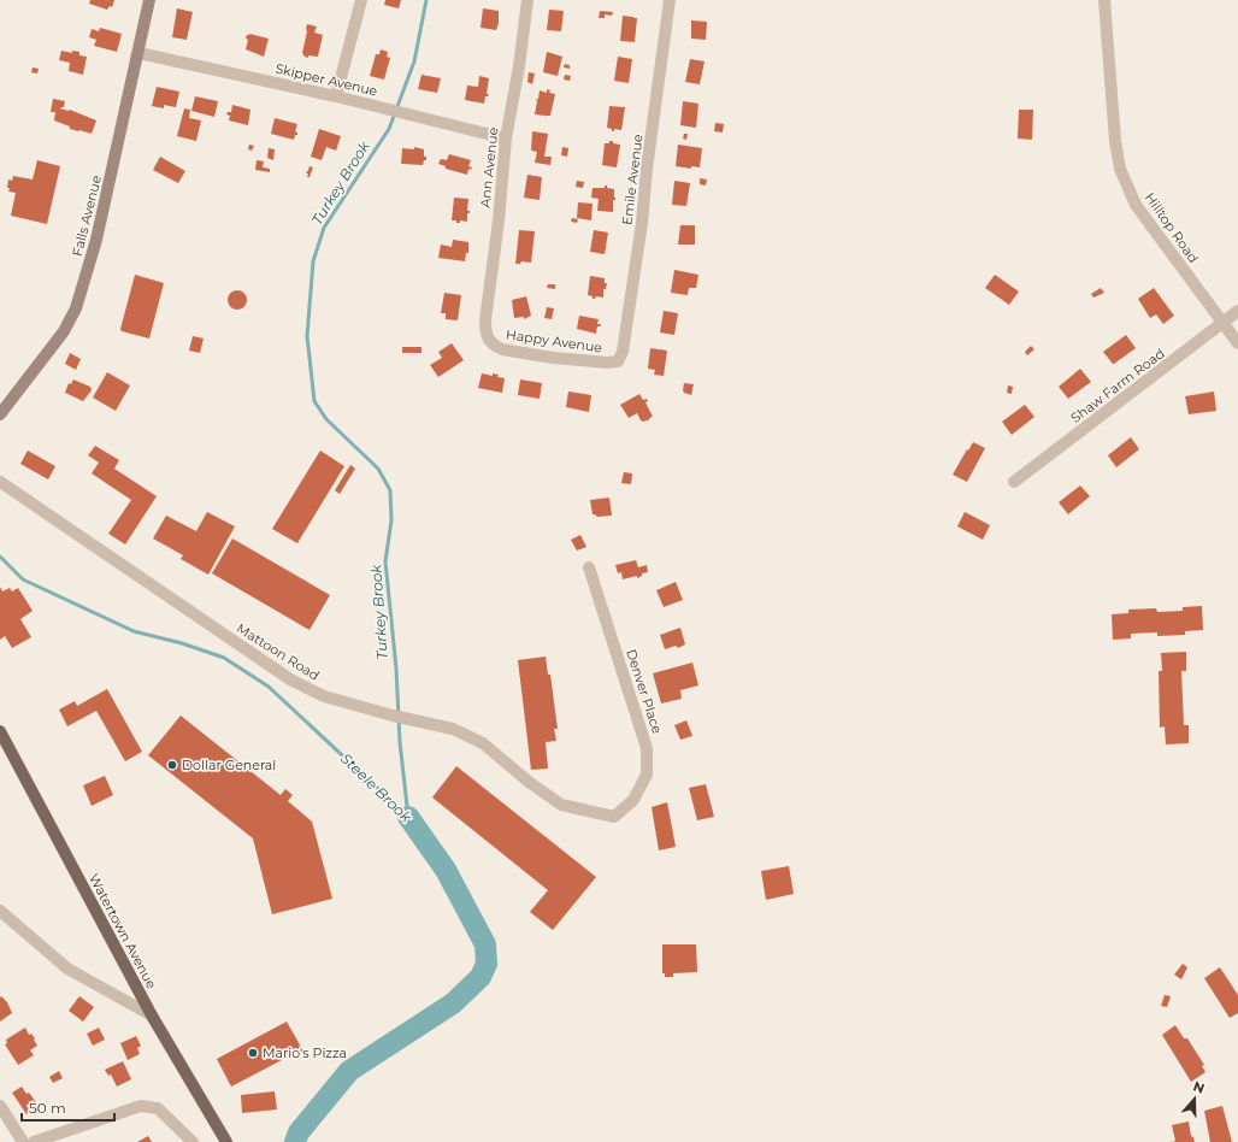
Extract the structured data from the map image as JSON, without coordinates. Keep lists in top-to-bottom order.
{
  "streets": {
    "main road": ["Falls Avenue", "Watertown Avenue"],
    "street": [
      "Skipper Avenue",
      "Ann Avenue",
      "Emile Avenue",
      "Hilltop Road",
      "Happy Avenue",
      "Shaw Farm Road",
      "Mattoon Road",
      "Denver Place"
    ]
  },
  "crossings": [
    ["Skipper Avenue", "Ann Avenue"],
    ["Skipper Avenue", "Falls Avenue"],
    ["Ann Avenue", "Happy Avenue"],
    ["Emile Avenue", "Happy Avenue"],
    ["Hilltop Road", "Shaw Farm Road"],
    ["Mattoon Road", "Denver Place"]
  ],
  "water": ["Turkey Brook", "Steele Brook"],
  "places": ["Dollar General", "Mario's Pizza"],
  "scale_bar": "50 m",
  "north": "top"
}
